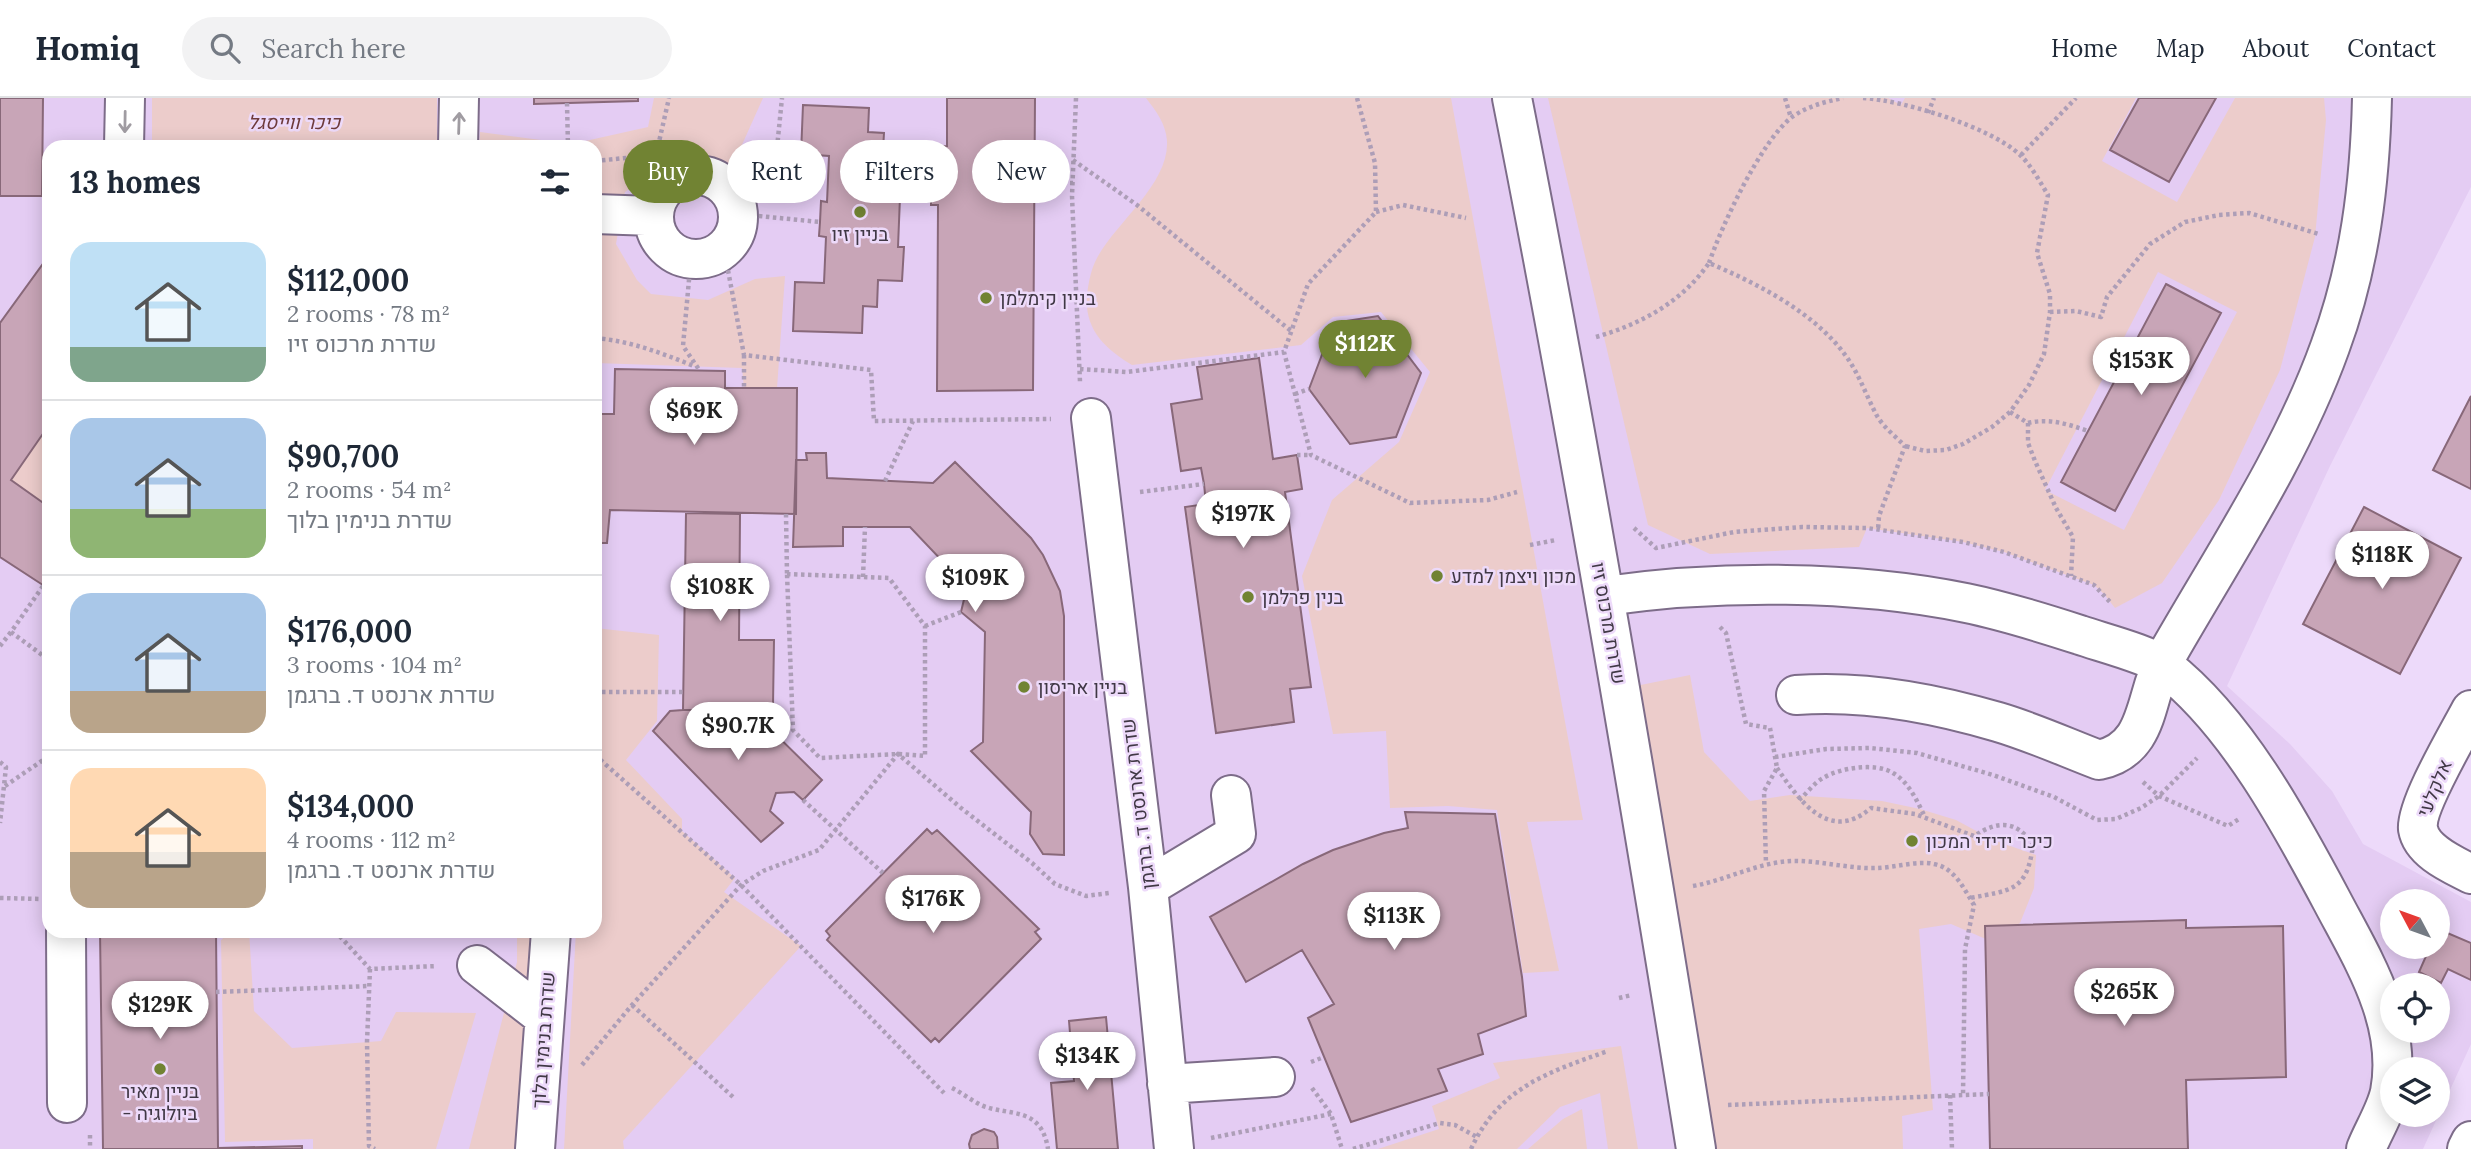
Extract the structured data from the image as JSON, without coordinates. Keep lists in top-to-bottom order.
{
  "streets": {
    "street": [
      "שדרת מרכוס זיו",
      "אלקלעי",
      "שדרת ארנסט ד. ברגמן",
      "שדרת בנימין בלוך"
    ]
  },
  "parks": ["כיכר ווייסגל"],
  "places": [
    "בניין זיו",
    "בניין קימלמן",
    "מכון ויצמן למדע",
    "בנין פרלמן",
    "בניין אריסון",
    "כיכר ידידי המכון",
    "בניין מאיר - ביולוגיה"
  ],
  "north": "top left",
  "page": {
    "header": "Homiq",
    "search": "Search here",
    "nav": [
      "Home",
      "Map",
      "About",
      "Contact"
    ],
    "chip": [
      "Buy",
      "Rent",
      "Filters",
      "New"
    ],
    "heading": "13 homes",
    "list": [
      {
        "name": "$112,000",
        "note": "2 rooms · 78 m² · שדרת מרכוס זיו"
      },
      {
        "name": "$90,700",
        "note": "2 rooms · 54 m² · שדרת בנימין בלוך"
      },
      {
        "name": "$176,000",
        "note": "3 rooms · 104 m² · שדרת ארנסט ד. ברגמן"
      },
      {
        "name": "$134,000",
        "note": "4 rooms · 112 m² · שדרת ארנסט ד. ברגמן"
      }
    ],
    "price": [
      "$112K",
      "$153K",
      "$69K",
      "$197K",
      "$118K",
      "$109K",
      "$108K",
      "$90.7K",
      "$176K",
      "$113K",
      "$265K",
      "$129K",
      "$134K"
    ]
  }
}
